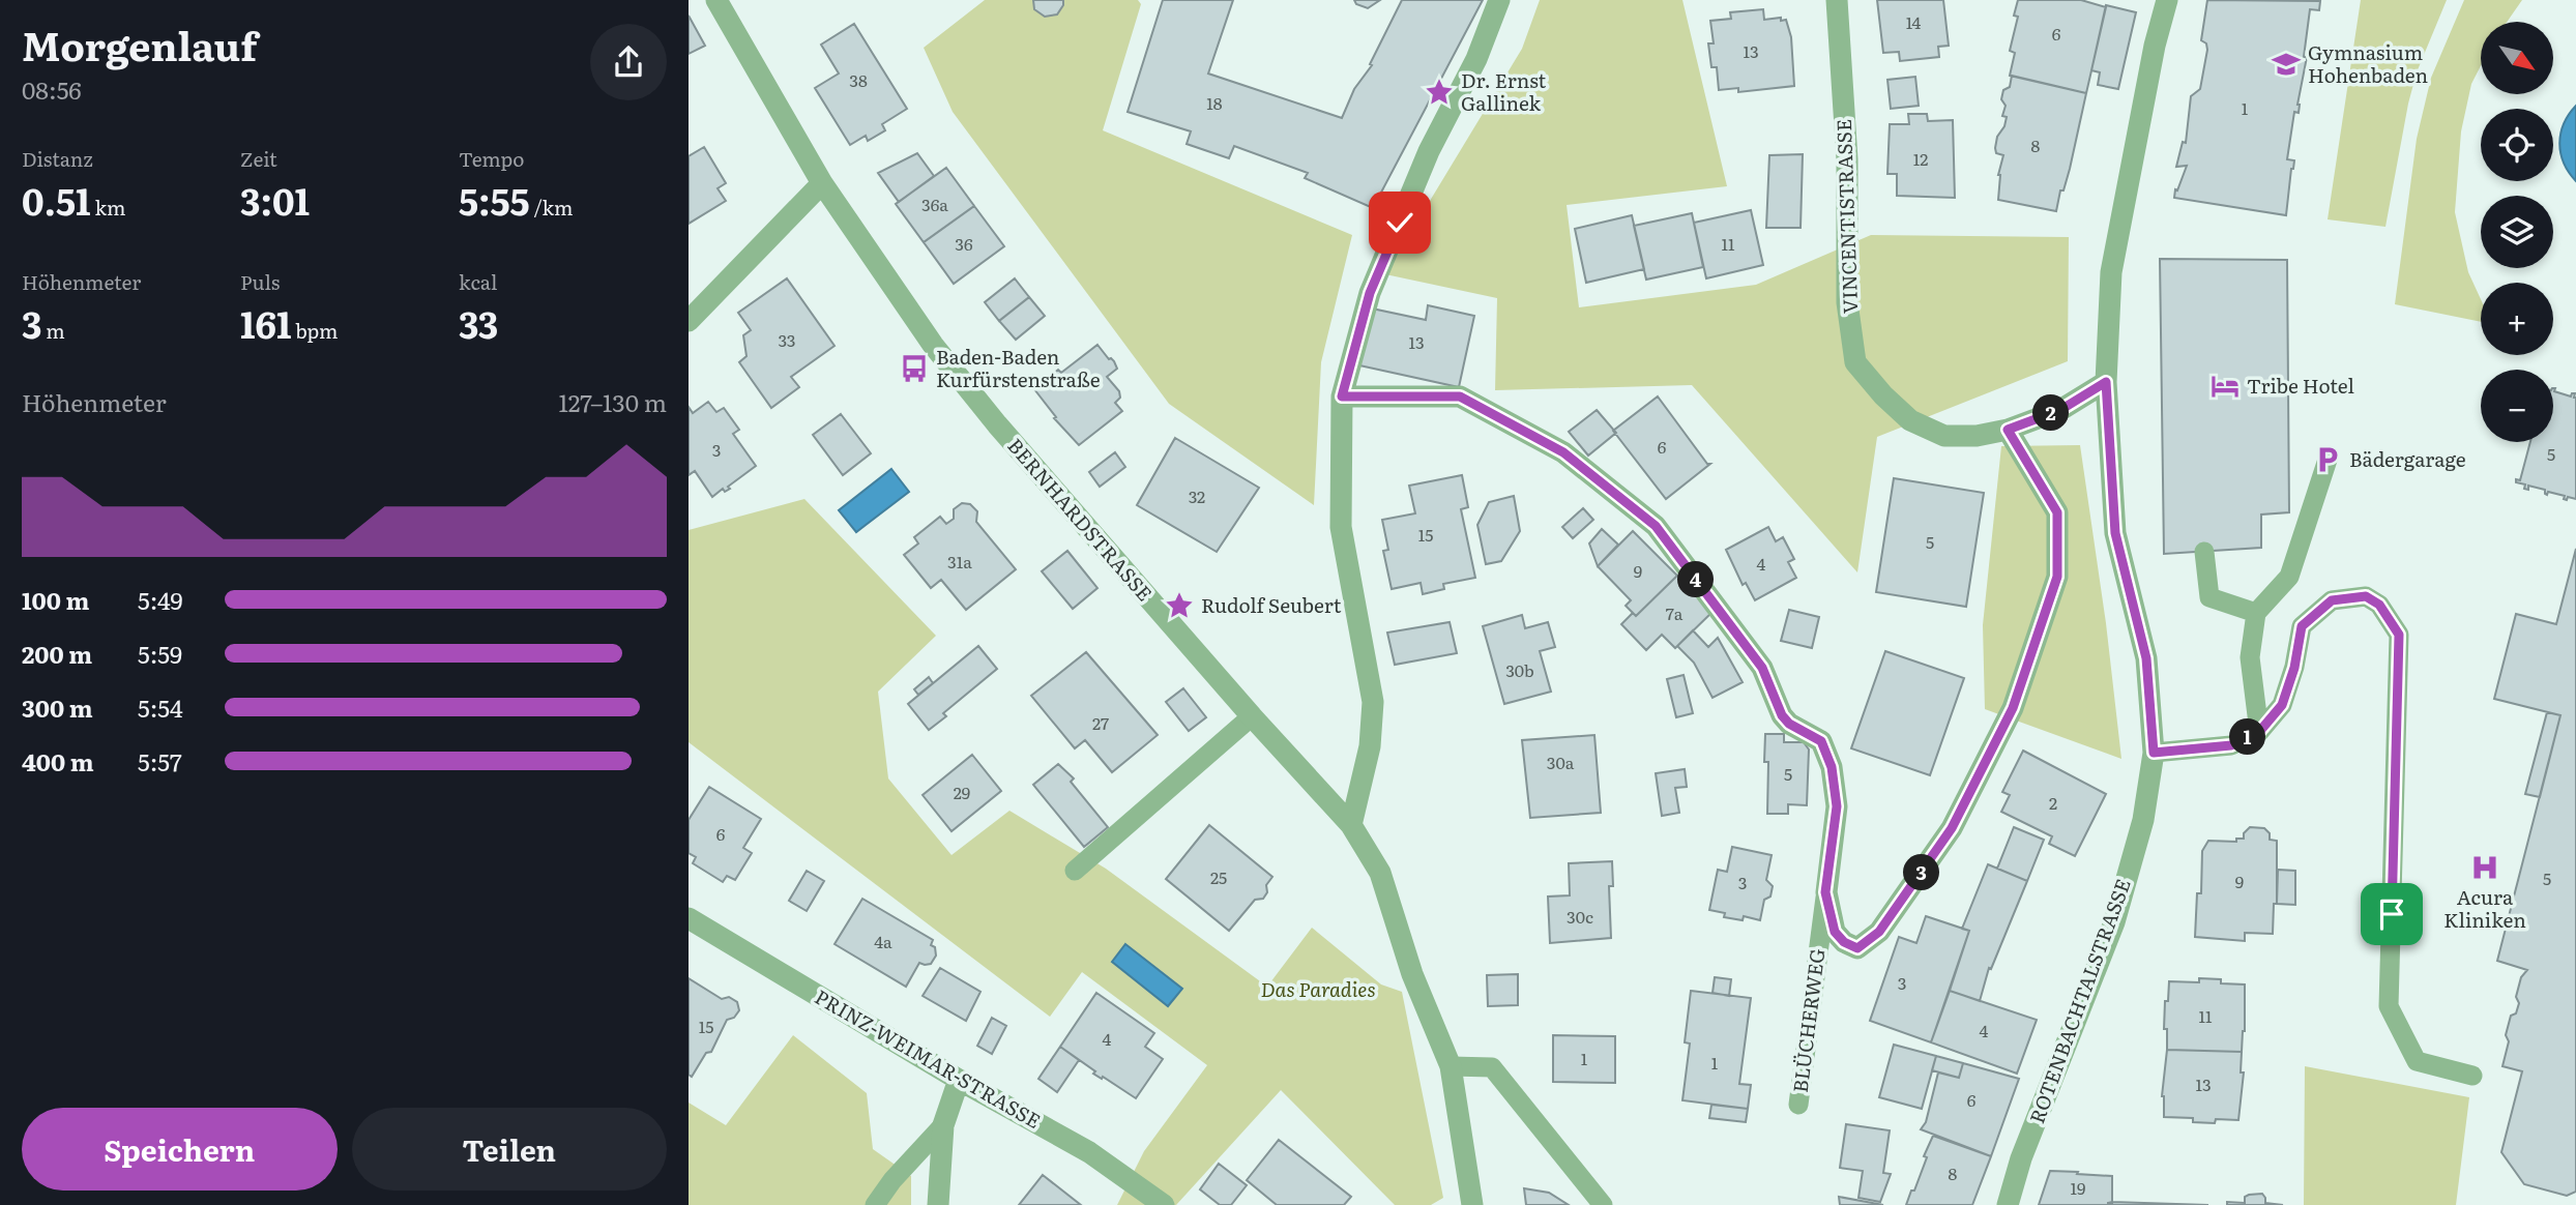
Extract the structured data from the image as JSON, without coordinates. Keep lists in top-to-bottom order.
{
  "streets": {
    "street": [
      "VINCENTISTRASSE",
      "BERNHARDSTRASSE",
      "ROTENBACHTALSTRASSE",
      "PRINZ-WEIMAR-STRASSE"
    ],
    "lane": ["BLÜCHERWEG"]
  },
  "crossings": [
    ["VINCENTISTRASSE", "ROTENBACHTALSTRASSE"]
  ],
  "parks": ["Das Paradies"],
  "places": {
    "school or university": ["Gymnasium Hohenbaden"],
    "place": ["Dr. Ernst Gallinek", "Rudolf Seubert"],
    "bus stop": ["Baden-Baden Kurfürstenstraße"],
    "hotel": ["Tribe Hotel"],
    "parking": ["Bädergarage"],
    "hospital": ["Acura Kliniken"]
  },
  "house_numbers": [
    "14",
    "6",
    "13",
    "38",
    "18",
    "1",
    "8",
    "12",
    "36a",
    "36",
    "11",
    "33",
    "13",
    "6",
    "3",
    "5",
    "32",
    "15",
    "5",
    "31a",
    "4",
    "9",
    "7a",
    "30b",
    "27",
    "30a",
    "5",
    "29",
    "2",
    "6",
    "25",
    "5",
    "9",
    "3",
    "30c",
    "4a",
    "3",
    "11",
    "15",
    "4",
    "4",
    "1",
    "1",
    "13",
    "6",
    "8",
    "19"
  ],
  "north": "bottom right",
  "page": {
    "heading": ["Morgenlauf", "08:56"],
    "map_buttons": ["+", "−"],
    "stats": [
      ["Distanz", "0.51 km"],
      ["Zeit", "3:01"],
      ["Tempo", "5:55 /km"],
      ["Höhenmeter", "3 m"],
      ["Puls", "161 bpm"],
      ["kcal", "33"]
    ],
    "chart": ["Höhenmeter", "127–130 m"],
    "pins": [
      "2",
      "4",
      "1",
      "3"
    ],
    "list": [
      {
        "name": "100 m",
        "note": "5:49"
      },
      {
        "name": "200 m",
        "note": "5:59"
      },
      {
        "name": "300 m",
        "note": "5:54"
      },
      {
        "name": "400 m",
        "note": "5:57"
      }
    ],
    "buttons": ["Speichern", "Teilen"]
  }
}
